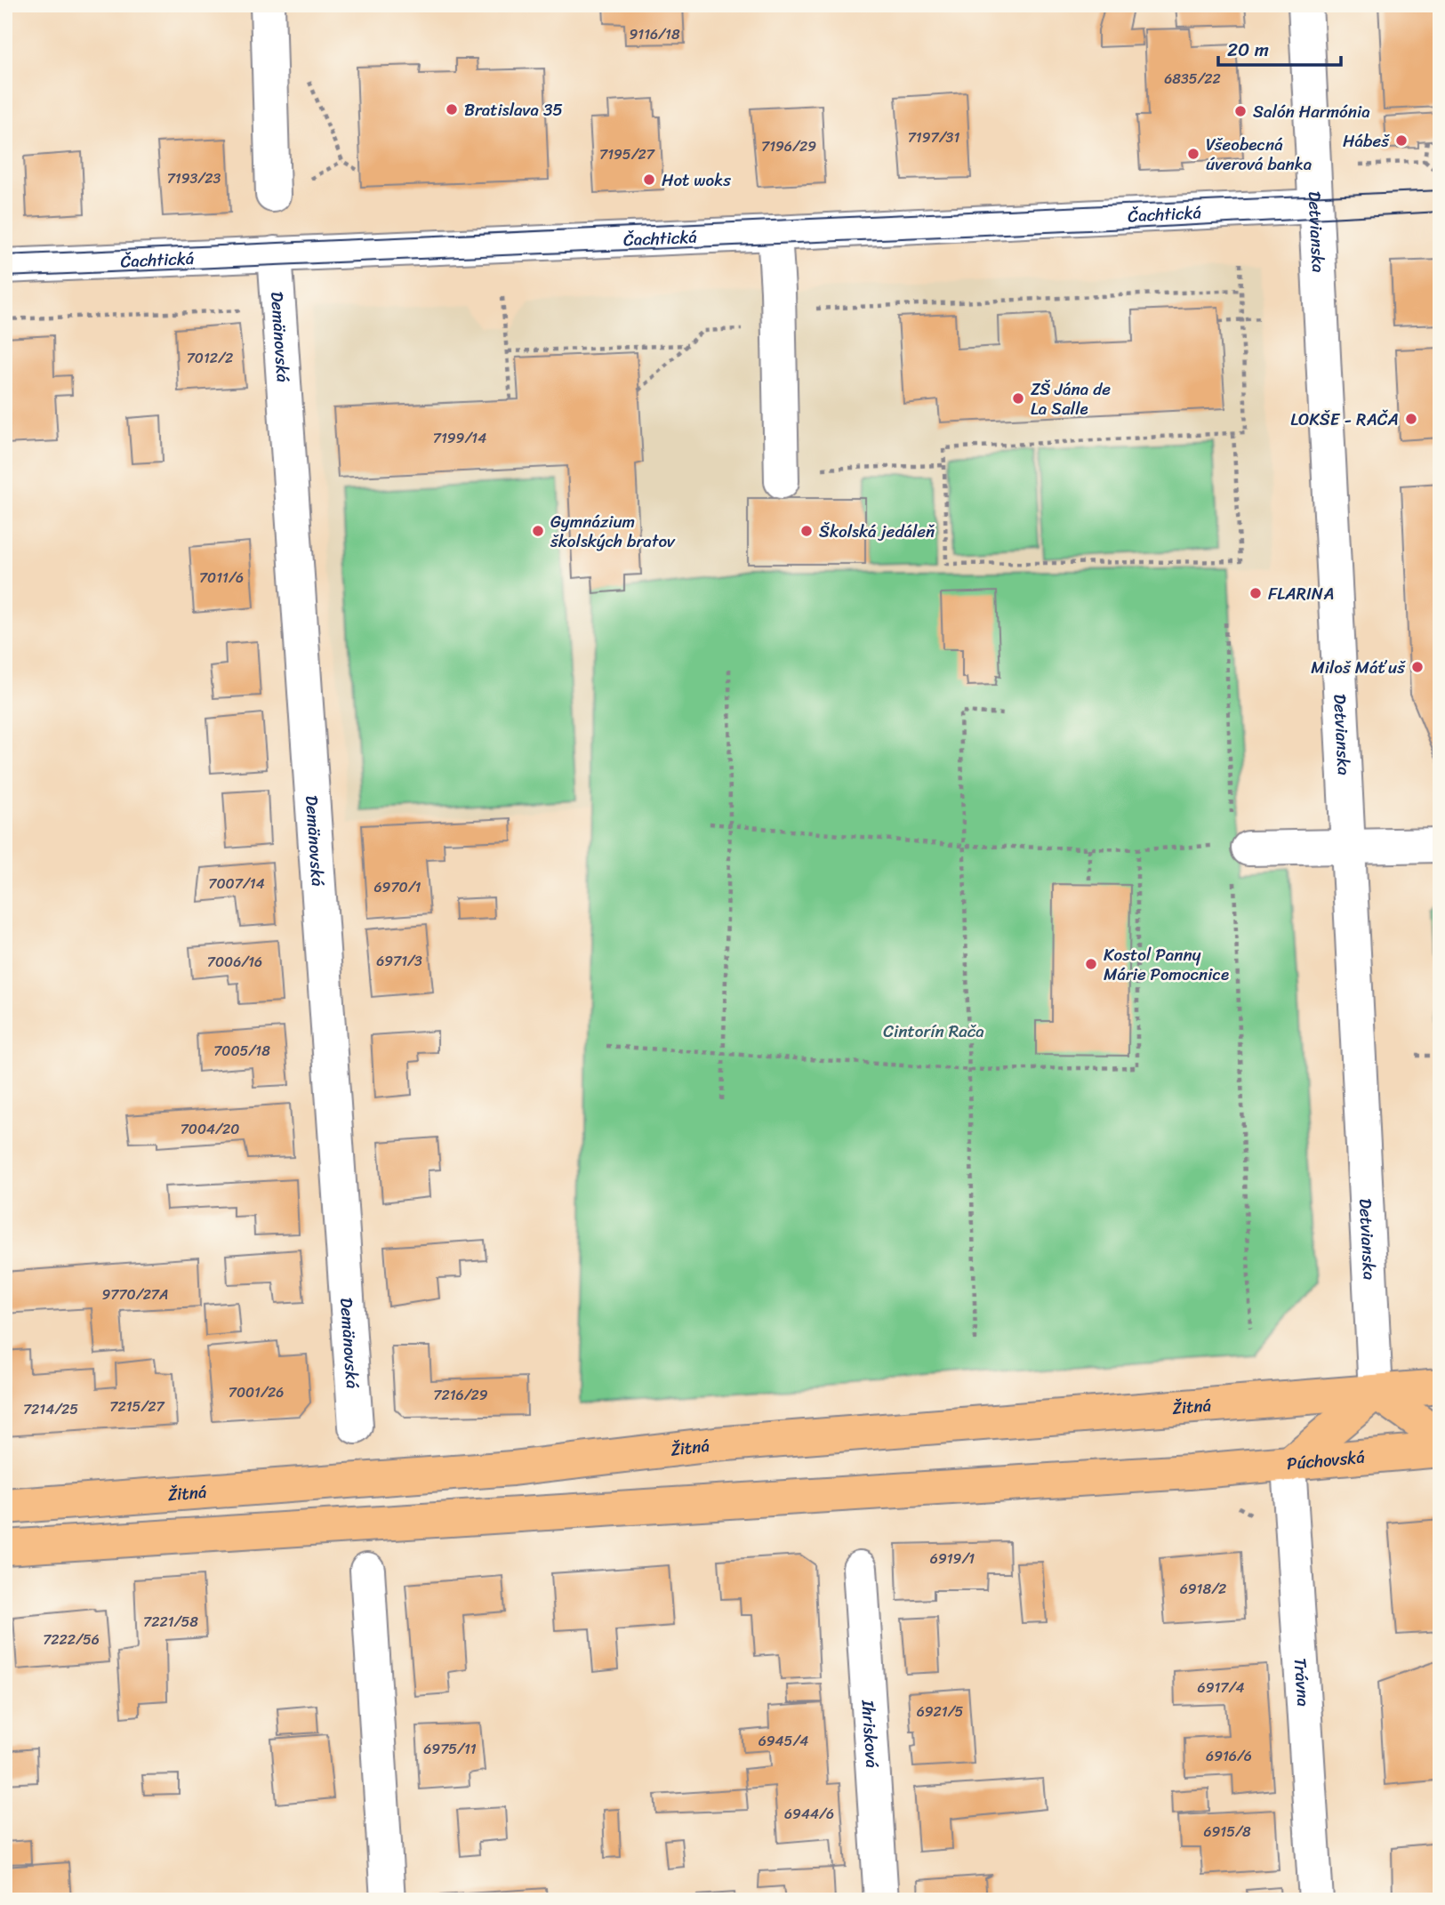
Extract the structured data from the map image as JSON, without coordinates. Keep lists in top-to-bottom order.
{
  "streets": {
    "main road": ["Žitná", "Púchovská"],
    "street": [
      "Čachtická",
      "Detvianska",
      "Demänovská",
      "Trávna",
      "Ihrisková"
    ]
  },
  "crossings": [
    ["Čachtická", "Detvianska"],
    ["Čachtická", "Demänovská"],
    ["Detvianska", "Žitná"],
    ["Detvianska", "Púchovská"],
    ["Žitná", "Púchovská"],
    ["Púchovská", "Trávna"]
  ],
  "parks": ["Cintorín Rača"],
  "places": [
    "Bratislava 35",
    "Salón Harmónia",
    "Hábeš",
    "Všeobecná úverová banka",
    "Hot woks",
    "ZŠ Jána de La Salle",
    "LOKŠE - RAČA",
    "Gymnázium školských bratov",
    "Školská jedáleň",
    "FLARINA",
    "Miloš Máťuš",
    "Kostol Panny Márie Pomocnice"
  ],
  "house_numbers": [
    "9116/18",
    "6835/22",
    "7197/31",
    "7196/29",
    "7195/27",
    "7193/23",
    "7012/2",
    "7199/14",
    "7011/6",
    "7007/14",
    "6970/1",
    "6971/3",
    "7006/16",
    "7005/18",
    "7004/20",
    "9770/27A",
    "7001/26",
    "7216/29",
    "7215/27",
    "7214/25",
    "6919/1",
    "6918/2",
    "7221/58",
    "7222/56",
    "6917/4",
    "6921/5",
    "6945/4",
    "6975/11",
    "6916/6",
    "6944/6",
    "6915/8"
  ],
  "scale_bar": "20 m"
}
